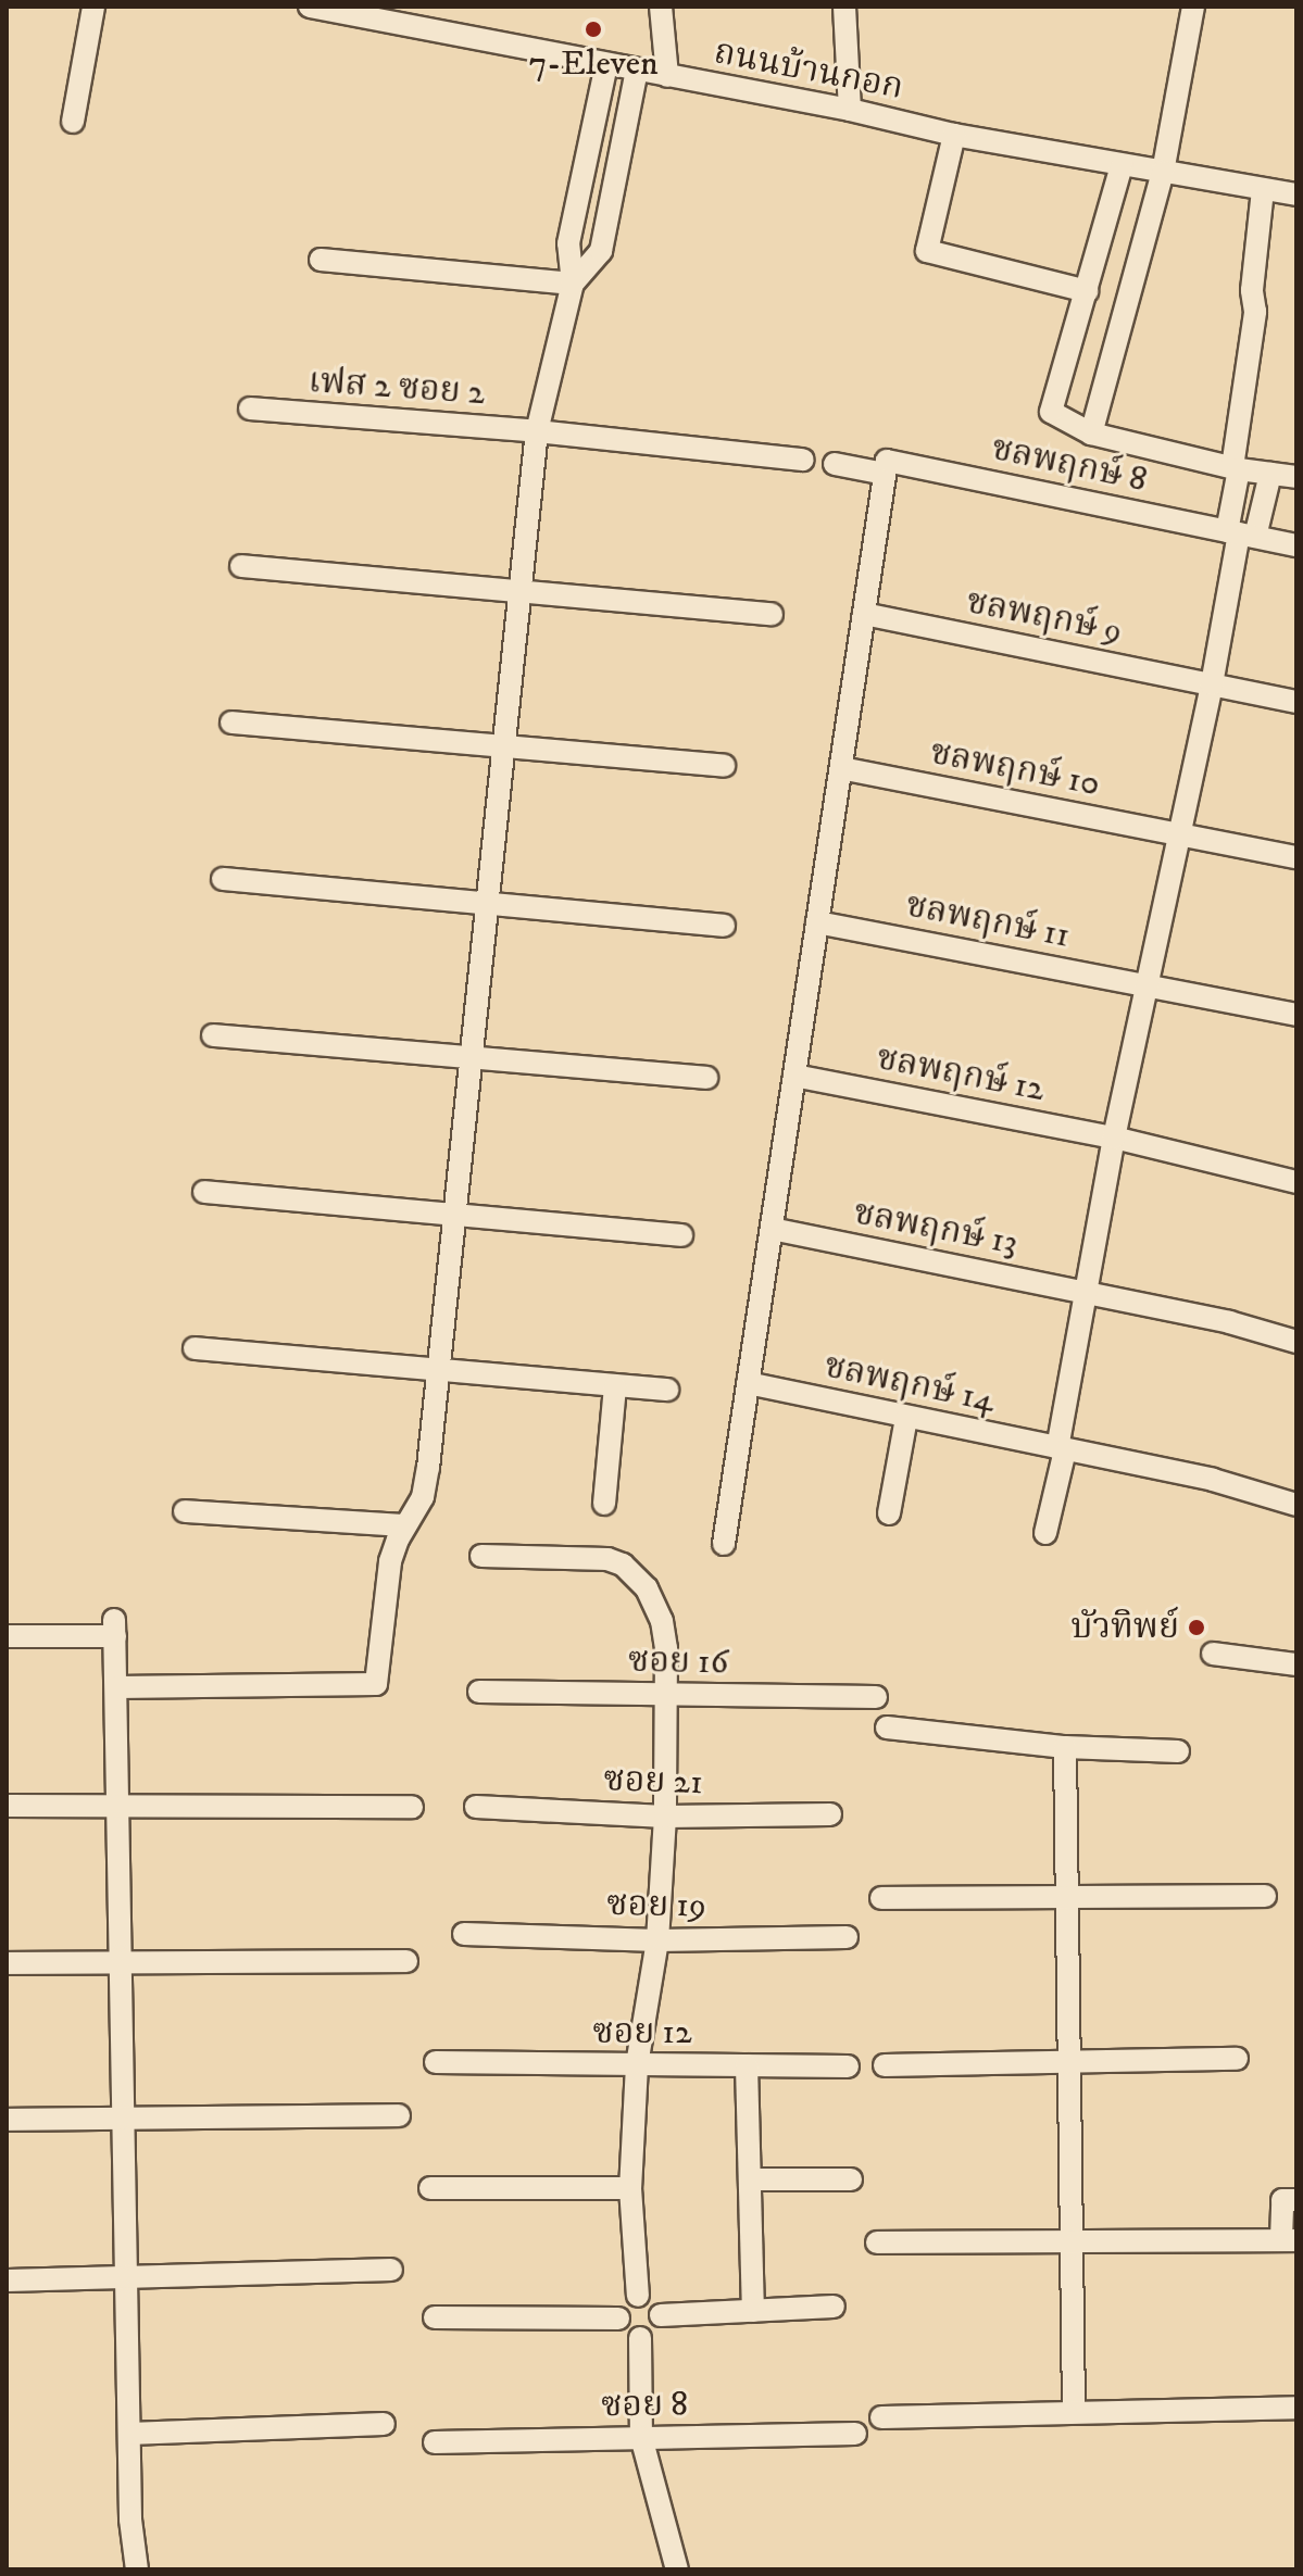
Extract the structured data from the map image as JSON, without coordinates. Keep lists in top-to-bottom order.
{
  "streets": {
    "street": [
      "ถนนบ้านกอก",
      "เฟส 2 ซอย 2",
      "ชลพฤกษ์ 8",
      "ชลพฤกษ์ 9",
      "ชลพฤกษ์ 10",
      "ชลพฤกษ์ 11",
      "ชลพฤกษ์ 12",
      "ชลพฤกษ์ 13",
      "ชลพฤกษ์ 14",
      "ซอย 16",
      "ซอย 21",
      "ซอย 19",
      "ซอย 12",
      "ซอย 8"
    ]
  },
  "places": ["7-Eleven", "บัวทิพย์"]
}
